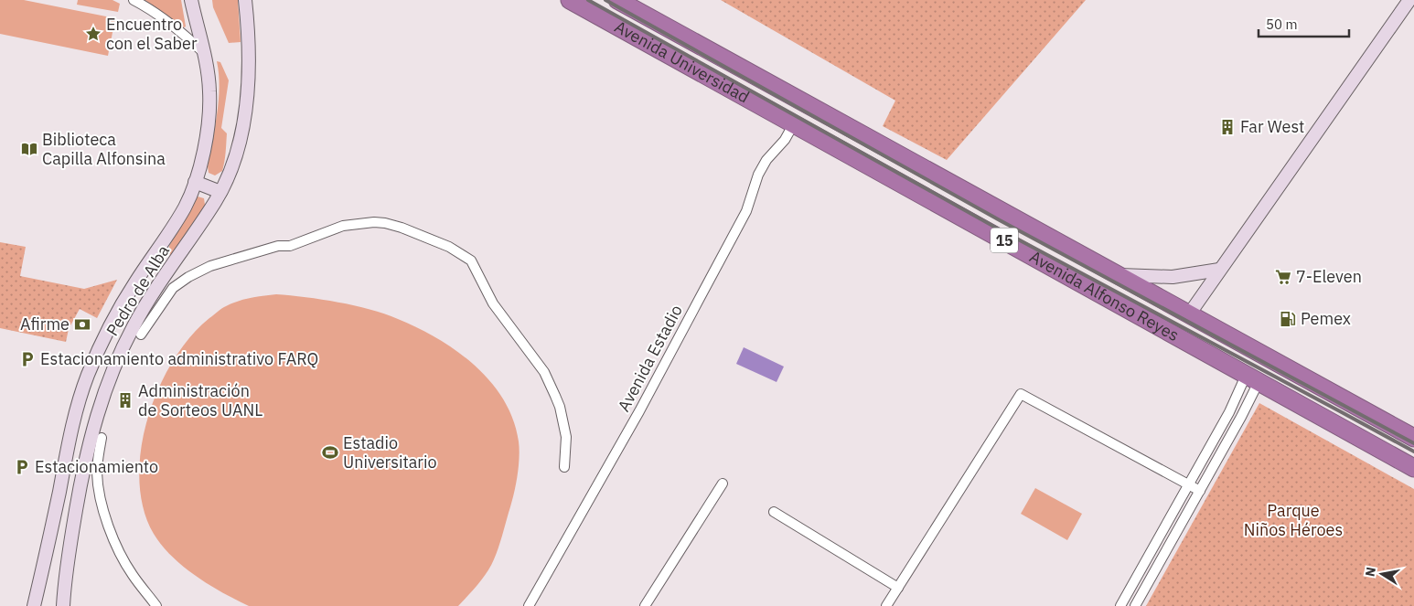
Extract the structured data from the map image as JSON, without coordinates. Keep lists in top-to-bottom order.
{
  "streets": {
    "highway": ["Avenida Universidad", "15", "Avenida Alfonso Reyes"],
    "street": ["Pedro de Alba", "Avenida Estadio"]
  },
  "crossings": [
    ["Avenida Universidad", "Avenida Alfonso Reyes"],
    ["Avenida Universidad", "Avenida Estadio"],
    ["Avenida Alfonso Reyes", "Avenida Estadio"]
  ],
  "parks": ["Parque Niños Héroes"],
  "places": {
    "place": ["Encuentro con el Saber"],
    "building": ["Far West", "Administración de Sorteos UANL"],
    "library": ["Biblioteca Capilla Alfonsina"],
    "supermarket": ["7-Eleven"],
    "fuel station": ["Pemex"],
    "bank": ["Afirme"],
    "parking": ["Estacionamiento administrativo FARQ", "Estacionamiento"],
    "sports": ["Estadio Universitario"]
  },
  "scale_bar": "50 m",
  "north": "left"
}
